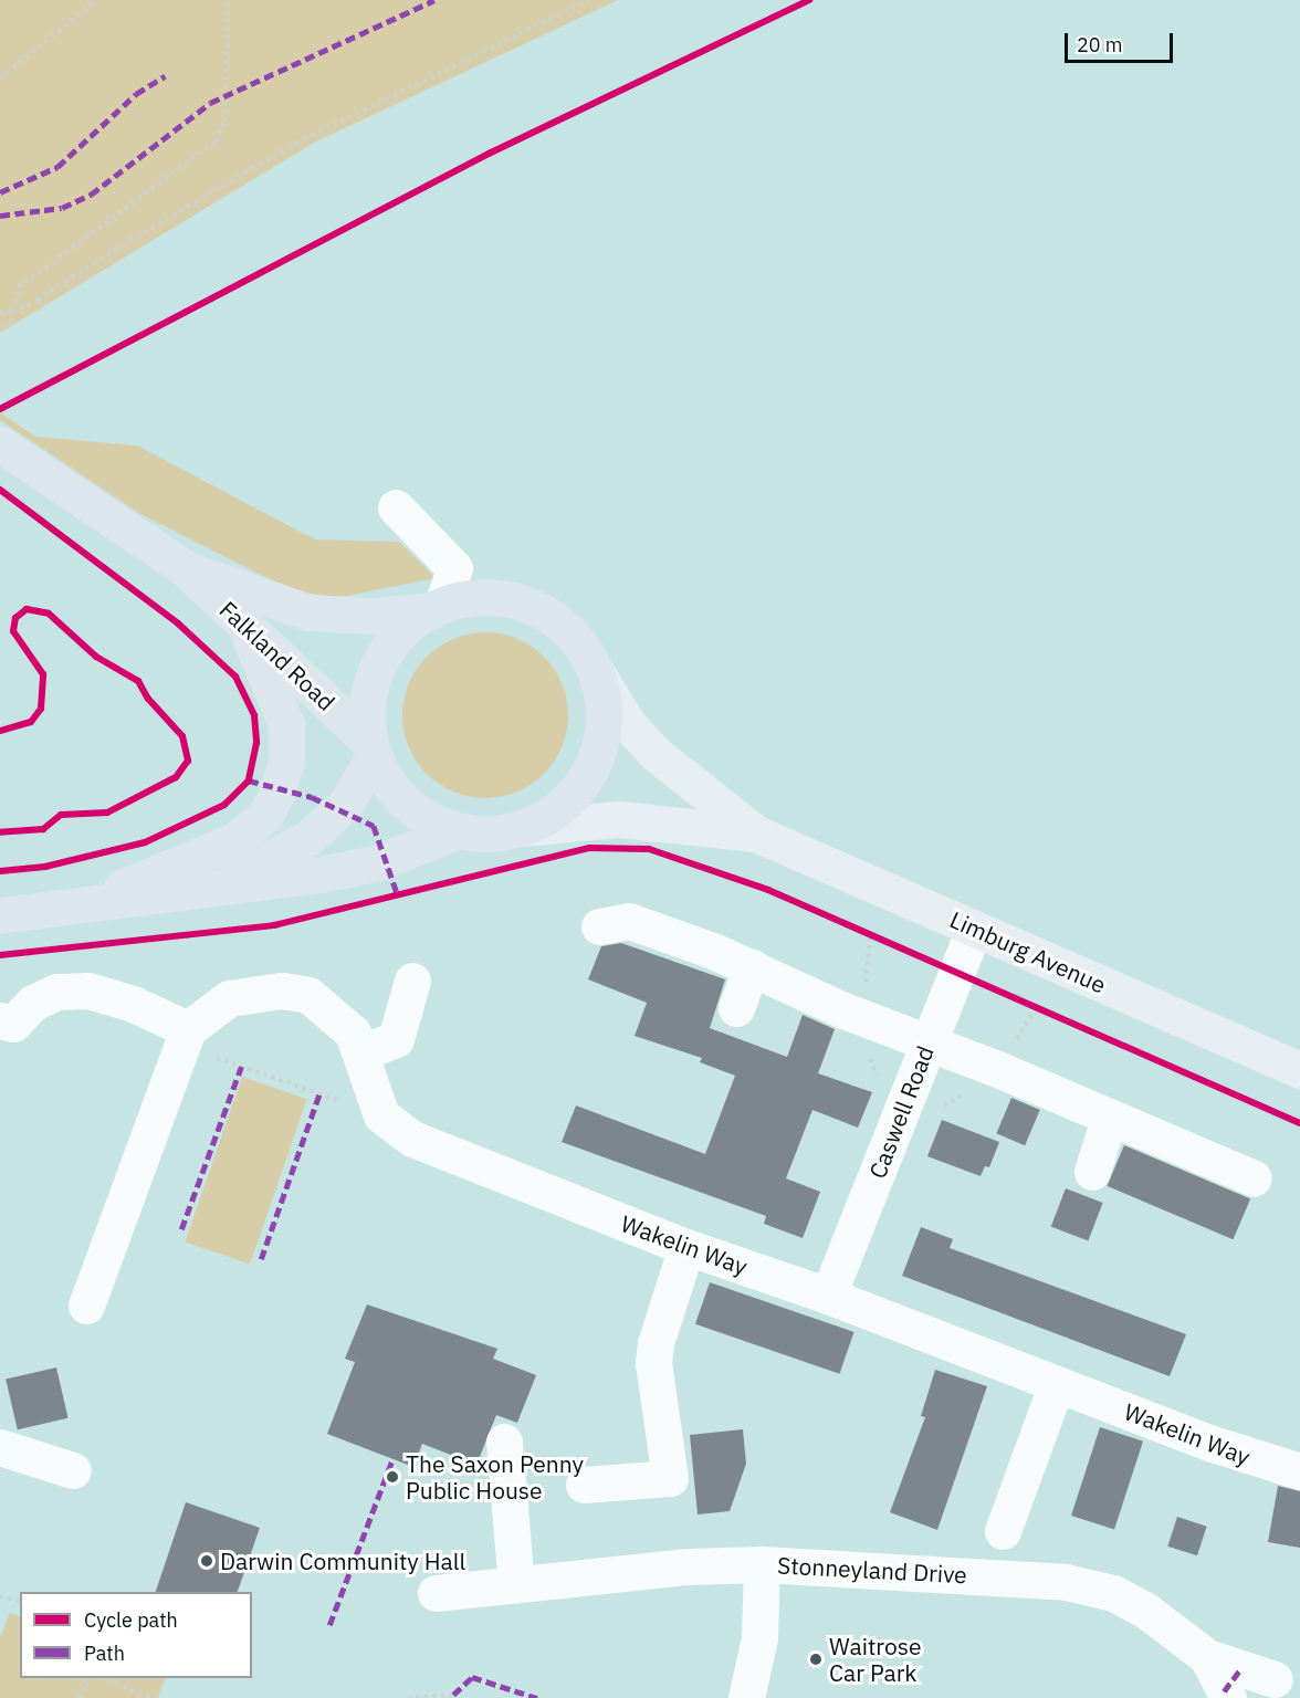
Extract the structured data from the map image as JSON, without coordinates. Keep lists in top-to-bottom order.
{
  "streets": {
    "highway": ["Falkland Road"],
    "main road": ["Limburg Avenue"],
    "street": ["Caswell Road", "Wakelin Way", "Stonneyland Drive"]
  },
  "crossings": [
    ["Falkland Road", "Limburg Avenue"],
    ["Limburg Avenue", "Caswell Road"],
    ["Caswell Road", "Wakelin Way"]
  ],
  "places": ["The Saxon Penny Public House", "Darwin Community Hall", "Waitrose Car Park"],
  "legend": ["Cycle path", "Path"],
  "scale_bar": "20 m"
}
